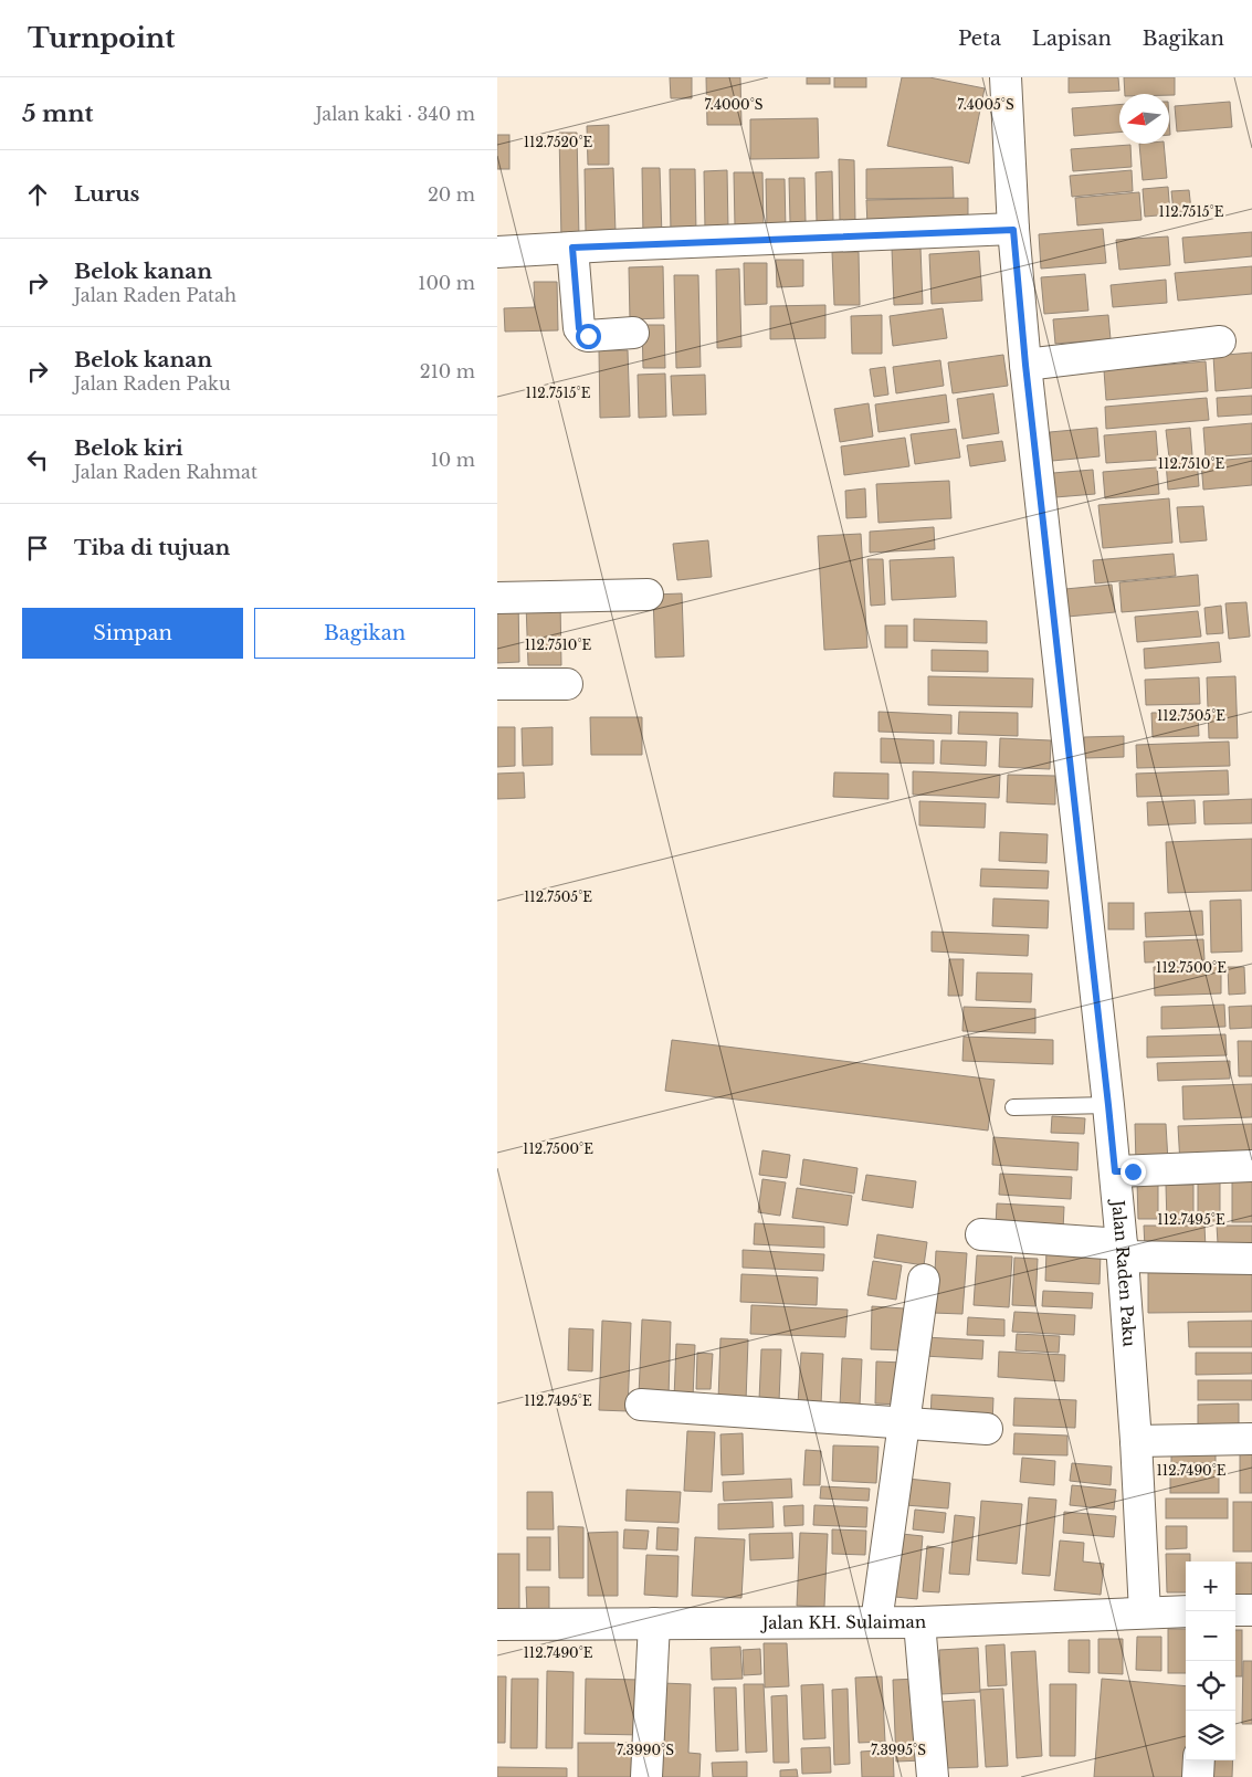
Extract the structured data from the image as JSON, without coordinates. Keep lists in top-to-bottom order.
{
  "streets": {
    "street": ["Jalan Raden Paku", "Jalan KH. Sulaiman"]
  },
  "crossings": [
    ["Jalan Raden Paku", "Jalan KH. Sulaiman"]
  ],
  "north": "left",
  "page": {
    "header": "Turnpoint",
    "nav": ["Peta", "Lapisan", "Bagikan"],
    "heading": ["5 mnt", "Jalan kaki · 340 m"],
    "list": [
      ["Lurus", "20 m"],
      ["Belok kanan", "Jalan Raden Patah", "100 m"],
      ["Belok kanan", "Jalan Raden Paku", "210 m"],
      ["Belok kiri", "Jalan Raden Rahmat", "10 m"],
      "Tiba di tujuan"
    ],
    "buttons": ["Simpan", "Bagikan"],
    "map_buttons": ["+", "−"]
  },
  "coordinates": [
    "7.4005°S",
    "7.4000°S",
    "112.7520°E",
    "112.7515°E",
    "112.7510°E",
    "112.7505°E",
    "112.7500°E",
    "112.7495°E",
    "112.7490°E",
    "7.3990°S",
    "7.3995°S"
  ]
}
